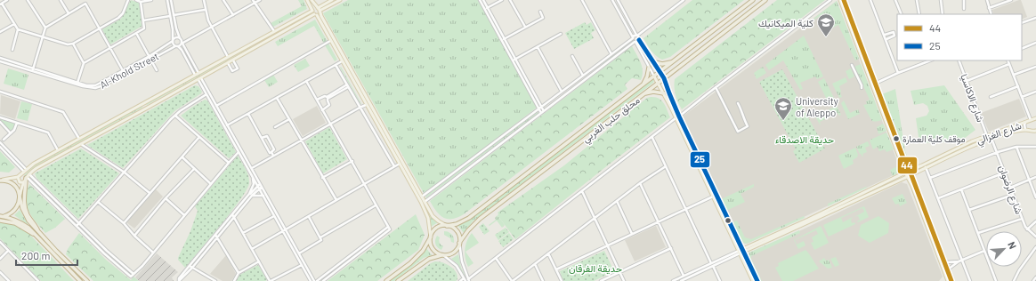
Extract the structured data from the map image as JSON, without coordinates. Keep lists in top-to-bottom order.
{
  "streets": {
    "highway": ["محلق حلب الغربي"],
    "main road": ["شارع الغزالي"],
    "street": ["Al-Khold Street", "شارع الاكاسيا", "شارع الرضوان"]
  },
  "crossings": [
    ["شارع الاكاسيا", "شارع الغزالي"],
    ["شارع الغزالي", "شارع الرضوان"]
  ],
  "parks": ["حديقة الاصدقاء", "حديقة الفرقان"],
  "places": {
    "school or university": ["كلية الميكانيك", "University of Aleppo"],
    "other": ["موقف كلية العمارة"]
  },
  "lines": ["transit line 44", "transit line 25"],
  "legend": ["44", "25"],
  "scale_bar": "200 m",
  "north": "top right"
}
